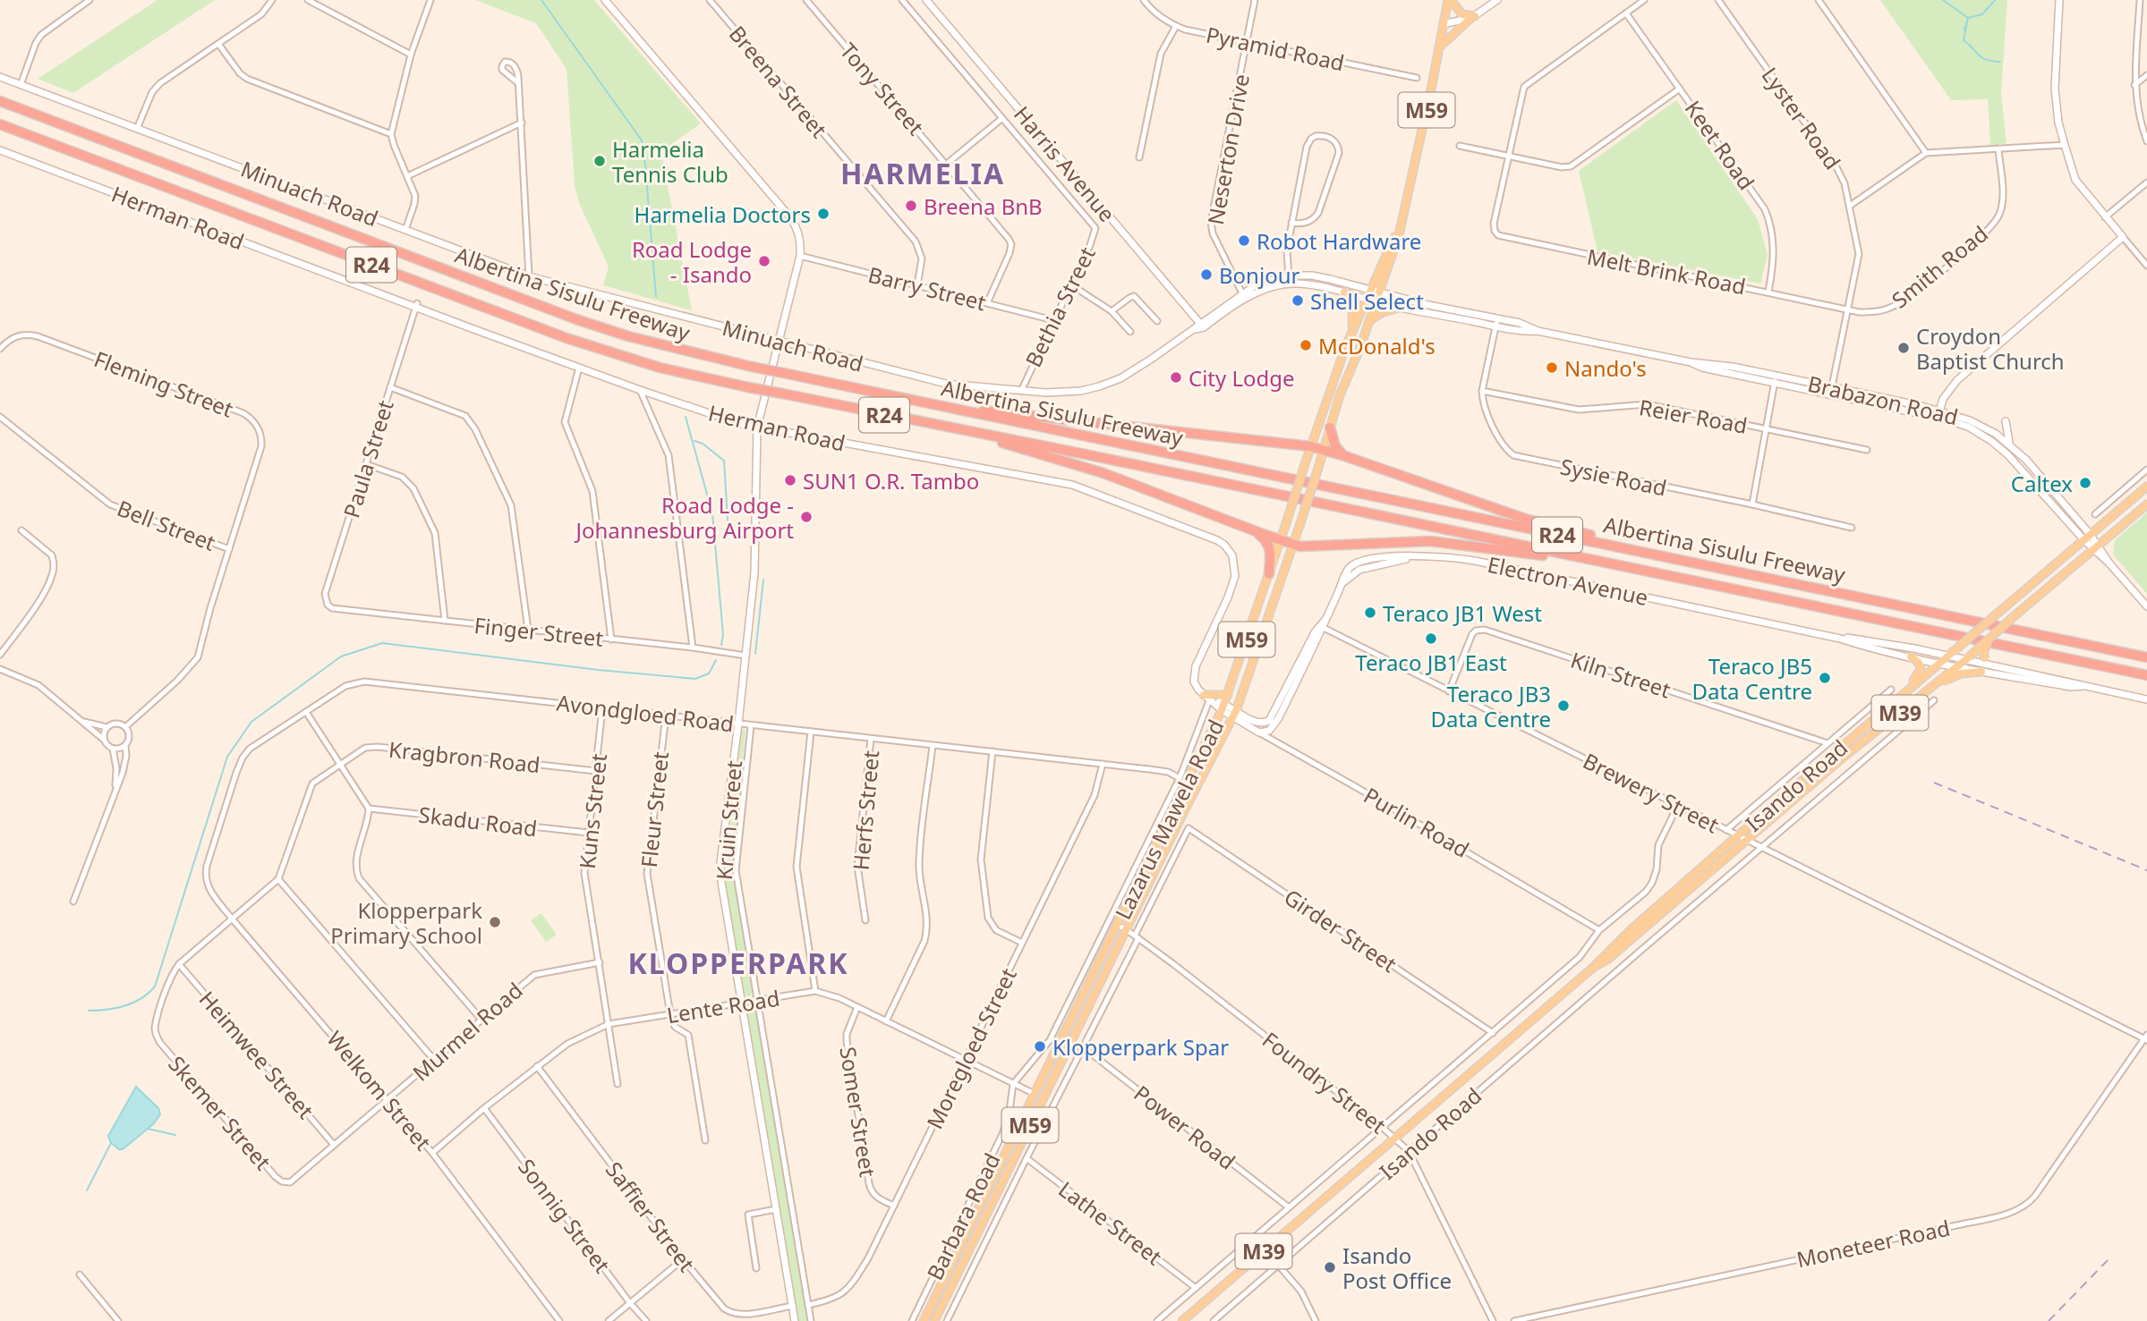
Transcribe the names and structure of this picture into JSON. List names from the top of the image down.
{
  "streets": {
    "highway": ["R24", "Albertina Sisulu Freeway"],
    "main road": [
      "M59",
      "Harris Avenue",
      "Minuach Road",
      "Herman Road",
      "Brabazon Road",
      "Electron Avenue",
      "M39",
      "Isando Road",
      "Lazarus Mawela Road",
      "Kruin Street",
      "Purlin Road"
    ],
    "street": [
      "Pyramid Road",
      "Breena Street",
      "Tony Street",
      "Lyster Road",
      "Keet Road",
      "Neserton Drive",
      "Smith Road",
      "Melt Brink Road",
      "Barry Street",
      "Bethia Street",
      "Fleming Street",
      "Reier Road",
      "Paula Street",
      "Sysie Road",
      "Bell Street",
      "Finger Street",
      "Kiln Street",
      "Avondgloed Road",
      "Kragbron Road",
      "Brewery Street",
      "Fleur Street",
      "Herfs Street",
      "Kuns Street",
      "Skadu Road",
      "Girder Street",
      "Lente Road",
      "Murmel Road",
      "Moregloed Street",
      "Heimwee Street",
      "Foundry Street",
      "Welkom Street",
      "Somer Street",
      "Skemer Street",
      "Power Road",
      "Sonnig Street",
      "Saffier Street",
      "Barbara Road",
      "Lathe Street",
      "Moneteer Road"
    ]
  },
  "crossings": [
    ["Pyramid Road", "Neserton Drive"],
    ["Breena Street", "Barry Street"],
    ["Tony Street", "Barry Street"],
    ["M59", "Brabazon Road"],
    ["M59", "Lazarus Mawela Road"],
    ["Lyster Road", "Smith Road"],
    ["Lyster Road", "Melt Brink Road"],
    ["Lyster Road", "Brabazon Road"],
    ["Keet Road", "Melt Brink Road"],
    ["Neserton Drive", "Minuach Road"],
    ["Neserton Drive", "Brabazon Road"],
    ["Harris Avenue", "Minuach Road"],
    ["Minuach Road", "Bethia Street"],
    ["Minuach Road", "Brabazon Road"],
    ["Minuach Road", "Kruin Street"],
    ["Herman Road", "Paula Street"],
    ["Herman Road", "Electron Avenue"],
    ["Herman Road", "Lazarus Mawela Road"],
    ["Herman Road", "Kruin Street"],
    ["Herman Road", "Purlin Road"],
    ["Smith Road", "Melt Brink Road"],
    ["Barry Street", "Bethia Street"],
    ["Barry Street", "Kruin Street"],
    ["Fleming Street", "Bell Street"],
    ["Brabazon Road", "Sysie Road"],
    ["Brabazon Road", "Isando Road"],
    ["Brabazon Road", "Lazarus Mawela Road"],
    ["Reier Road", "Sysie Road"],
    ["Paula Street", "Finger Street"],
    ["Electron Avenue", "Isando Road"],
    ["Electron Avenue", "Brewery Street"],
    ["Electron Avenue", "Lazarus Mawela Road"],
    ["Electron Avenue", "Purlin Road"],
    ["Finger Street", "Kruin Street"],
    ["Kiln Street", "Brewery Street"],
    ["Avondgloed Road", "Fleur Street"],
    ["Avondgloed Road", "Herfs Street"],
    ["Avondgloed Road", "Kuns Street"],
    ["Avondgloed Road", "Kruin Street"],
    ["Avondgloed Road", "Moregloed Street"],
    ["Avondgloed Road", "Welkom Street"],
    ["Kragbron Road", "Kuns Street"],
    ["Isando Road", "Brewery Street"],
    ["Isando Road", "Purlin Road"],
    ["Isando Road", "Girder Street"],
    ["Isando Road", "Foundry Street"],
    ["Isando Road", "Power Road"],
    ["Isando Road", "Lathe Street"],
    ["Brewery Street", "Moneteer Road"],
    ["Fleur Street", "Lente Road"],
    ["Kuns Street", "Skadu Road"],
    ["Kuns Street", "Lente Road"],
    ["Kuns Street", "Murmel Road"],
    ["Lazarus Mawela Road", "Purlin Road"],
    ["Lazarus Mawela Road", "Lente Road"],
    ["Lazarus Mawela Road", "Foundry Street"],
    ["Kruin Street", "Lente Road"],
    ["Kruin Street", "Moregloed Street"],
    ["Kruin Street", "Saffier Street"],
    ["Girder Street", "Foundry Street"],
    ["Lente Road", "Moregloed Street"],
    ["Lente Road", "Welkom Street"],
    ["Lente Road", "Somer Street"],
    ["Lente Road", "Sonnig Street"],
    ["Lente Road", "Saffier Street"],
    ["Lente Road", "Barbara Road"],
    ["Murmel Road", "Heimwee Street"],
    ["Murmel Road", "Welkom Street"],
    ["Murmel Road", "Skemer Street"],
    ["Moregloed Street", "Somer Street"],
    ["Heimwee Street", "Skemer Street"]
  ],
  "districts": ["HARMELIA", "KLOPPERPARK"],
  "places": [
    "Harmelia Tennis Club",
    "Breena BnB",
    "Harmelia Doctors",
    "Robot Hardware",
    "Road Lodge - Isando",
    "Bonjour",
    "Shell Select",
    "McDonald's",
    "Croydon Baptist Church",
    "Nando's",
    "City Lodge",
    "SUN1 O.R. Tambo",
    "Caltex",
    "Road Lodge - Johannesburg Airport",
    "Teraco JB1 West",
    "Teraco JB1 East",
    "Teraco JB5 Data Centre",
    "Teraco JB3 Data Centre",
    "Klopperpark Primary School",
    "Klopperpark Spar",
    "Isando Post Office"
  ]
}
